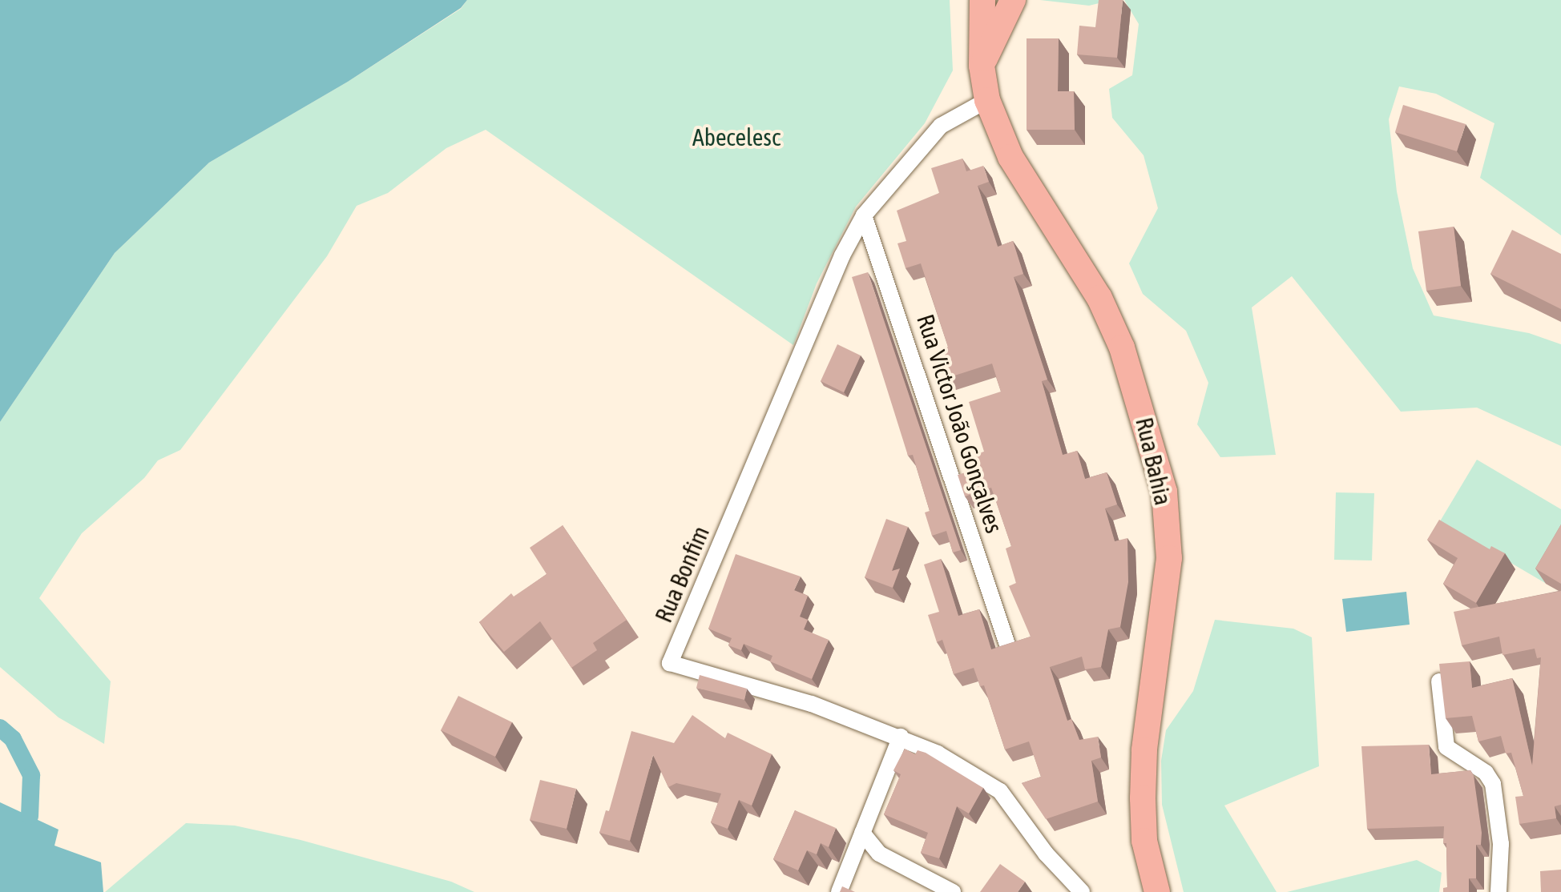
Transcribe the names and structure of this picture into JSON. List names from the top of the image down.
{
  "streets": {
    "main road": ["Rua Bahia"],
    "street": ["Rua Victor João Gonçalves", "Rua Bonfim"]
  },
  "crossings": [
    ["Rua Victor João Gonçalves", "Rua Bonfim"],
    ["Rua Bahia", "Rua Bonfim"]
  ],
  "parks": ["Abecelesc"]
}
